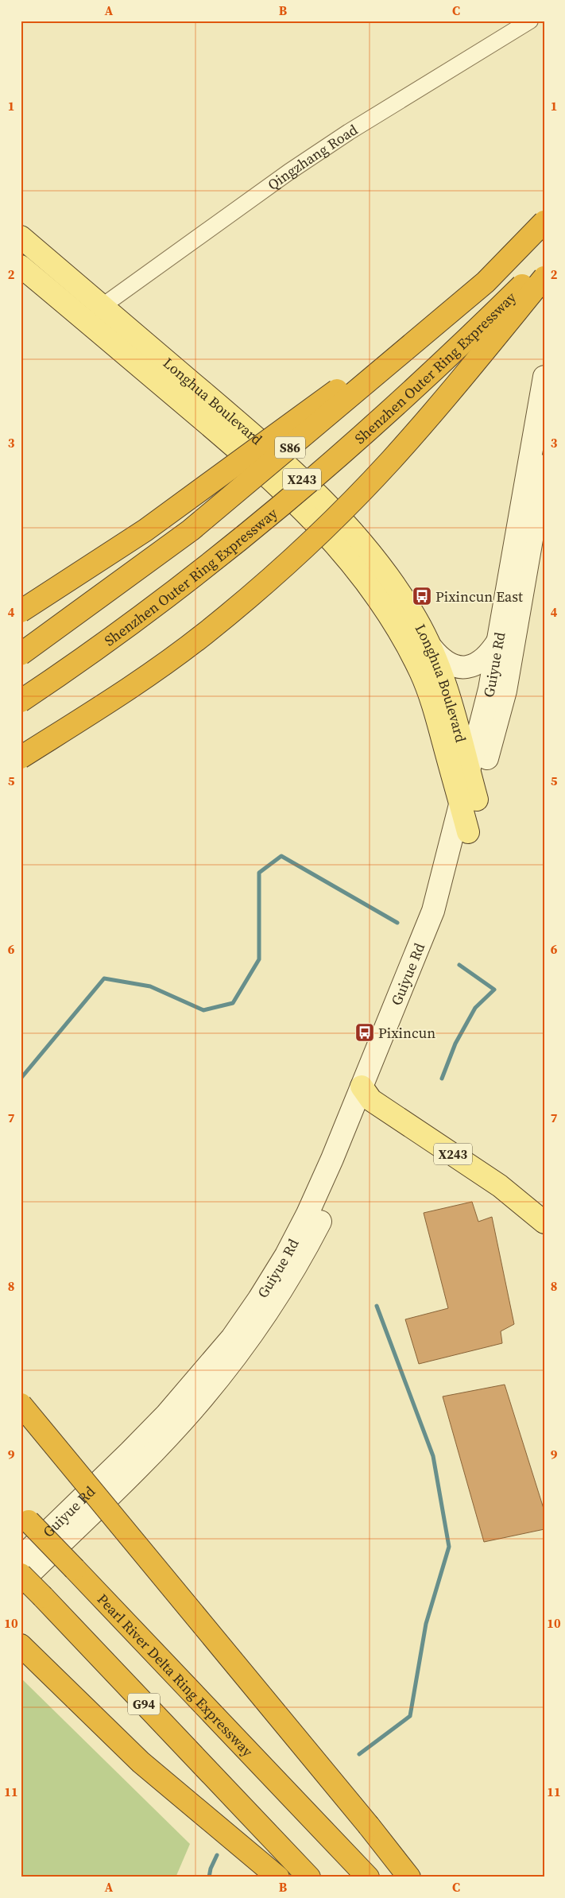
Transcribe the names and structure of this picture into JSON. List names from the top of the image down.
{
  "streets": {
    "highway": [
      "Shenzhen Outer Ring Expressway",
      "S86",
      "Pearl River Delta Ring Expressway",
      "G94"
    ],
    "main road": ["Longhua Boulevard", "X243", "Guiyue Rd"],
    "street": ["Qingzhang Road"]
  },
  "crossings": [
    ["Qingzhang Road", "Longhua Boulevard"],
    ["Longhua Boulevard", "Guiyue Rd"],
    ["X243", "Guiyue Rd"]
  ],
  "places": {
    "bus stop": ["Pixincun East", "Pixincun"]
  },
  "grid": {
    "columns": ["A", "B", "C"],
    "rows": [
      "1",
      "2",
      "3",
      "4",
      "5",
      "6",
      "7",
      "8",
      "9",
      "10",
      "11"
    ]
  }
}
